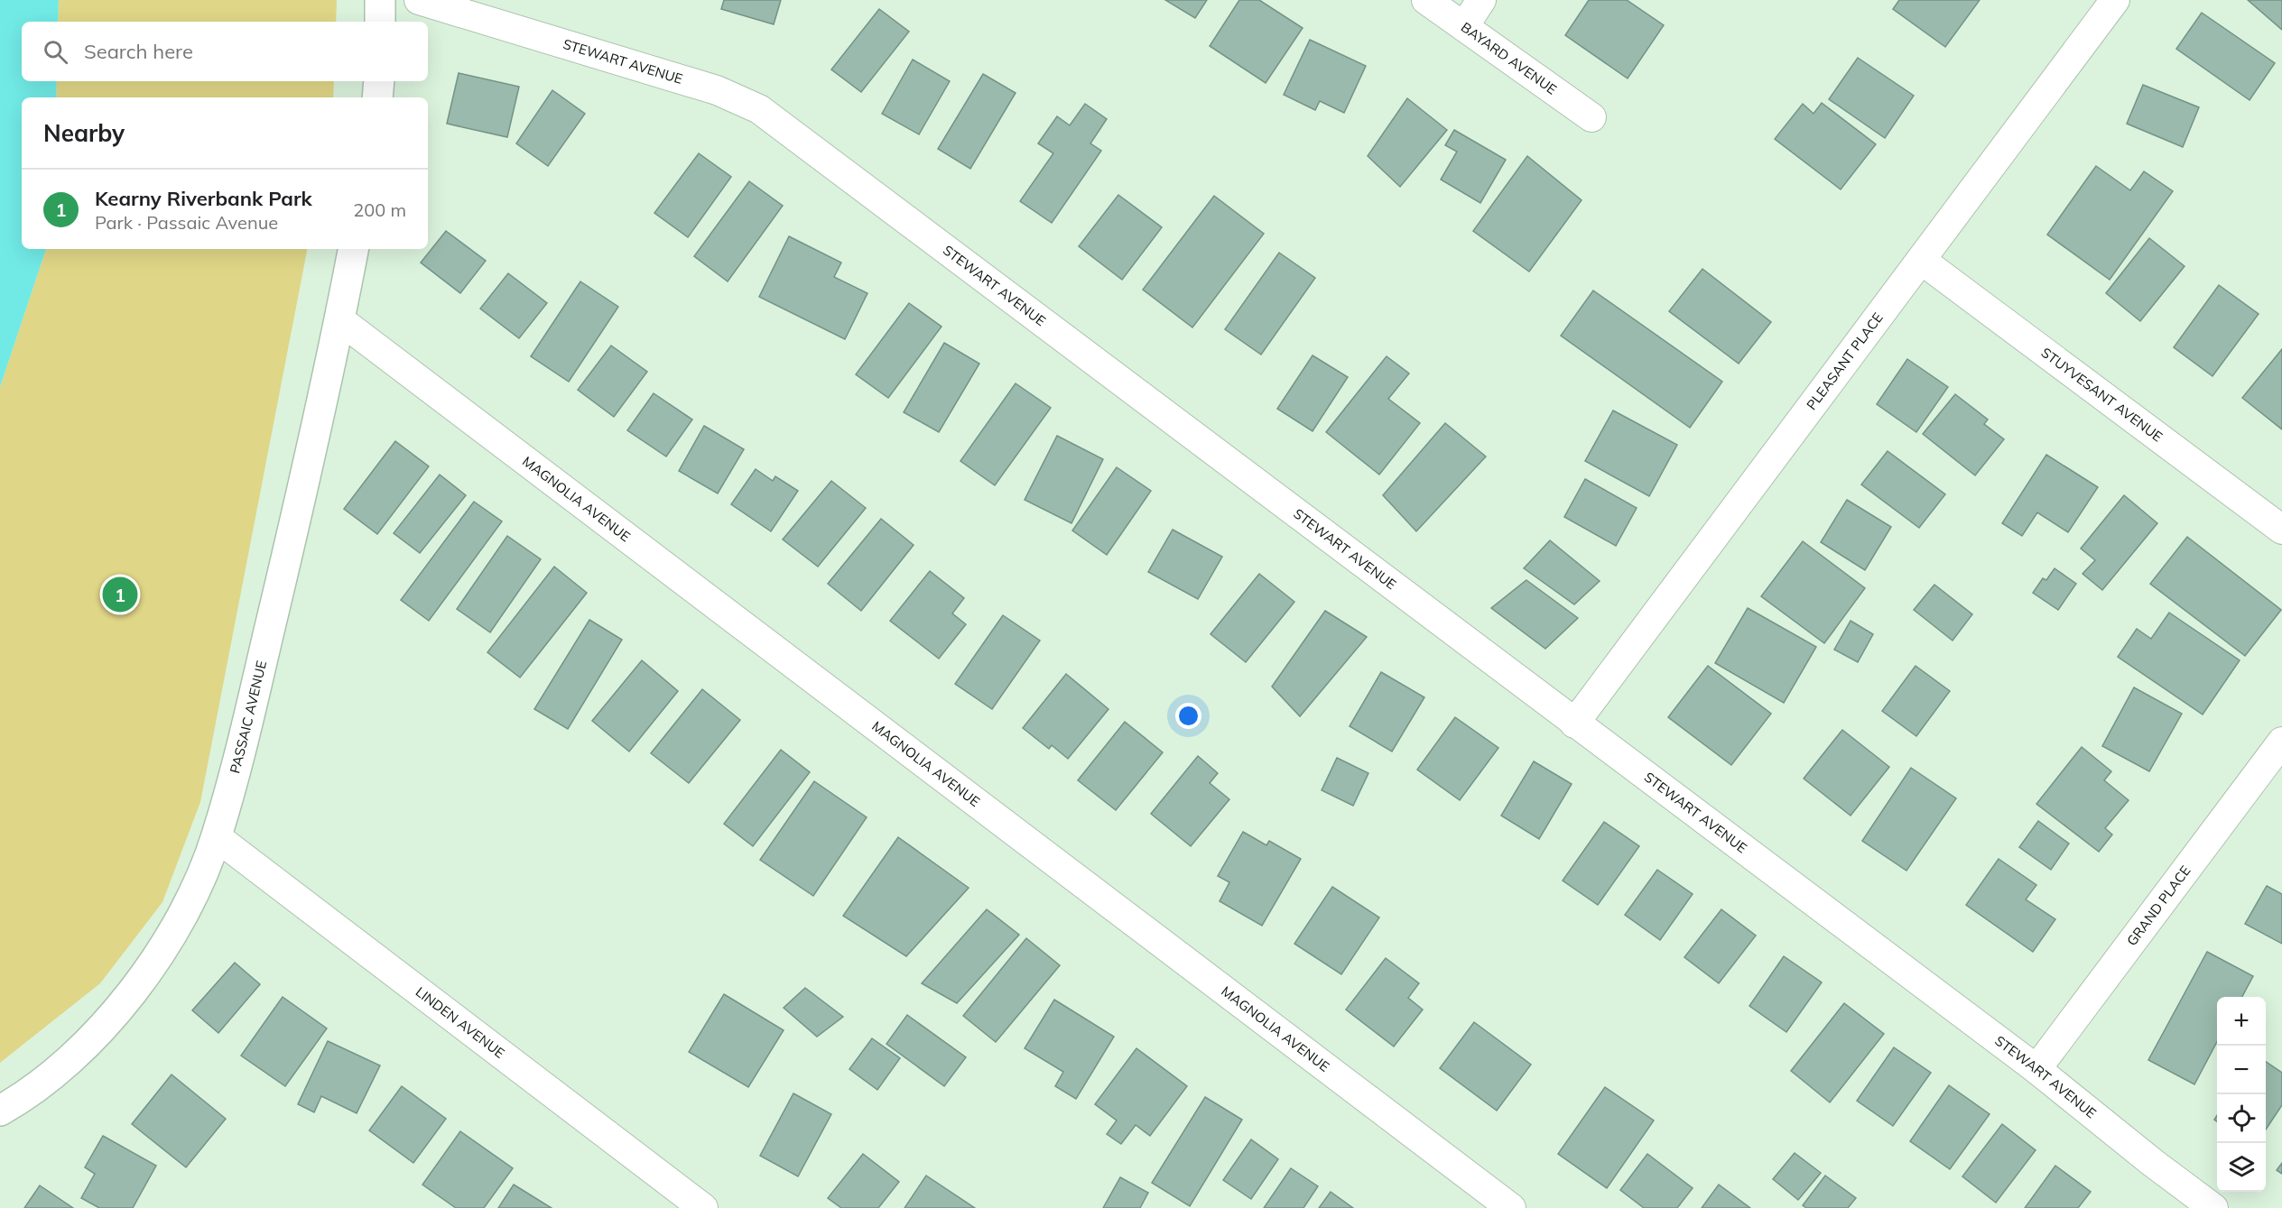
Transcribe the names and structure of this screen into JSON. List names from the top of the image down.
{
  "streets": {
    "main road": ["PASSAIC AVENUE"],
    "street": [
      "BAYARD AVENUE",
      "STEWART AVENUE",
      "PLEASANT PLACE",
      "STUYVESANT AVENUE",
      "MAGNOLIA AVENUE",
      "GRAND PLACE",
      "LINDEN AVENUE"
    ]
  },
  "crossings": [
    ["STEWART AVENUE", "PLEASANT PLACE"],
    ["STEWART AVENUE", "GRAND PLACE"],
    ["PLEASANT PLACE", "STUYVESANT AVENUE"],
    ["MAGNOLIA AVENUE", "PASSAIC AVENUE"],
    ["PASSAIC AVENUE", "LINDEN AVENUE"]
  ],
  "page": {
    "search": "Search here",
    "heading": "Nearby",
    "list": [
      {
        "mark": "1",
        "name": "Kearny Riverbank Park",
        "note": "Park · Passaic Avenue",
        "value": "200 m"
      }
    ],
    "pins": "1",
    "map_buttons": ["+", "−"]
  }
}
